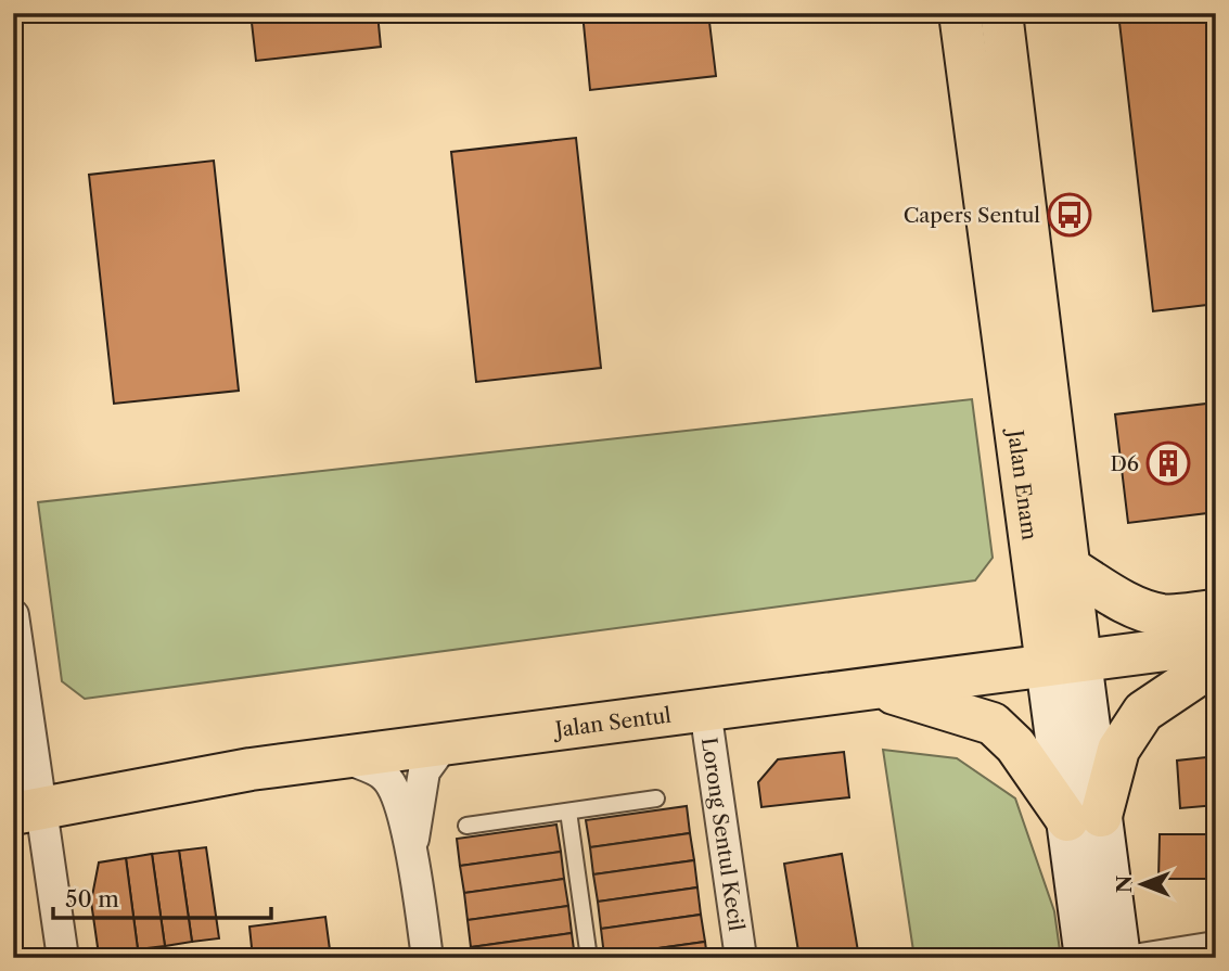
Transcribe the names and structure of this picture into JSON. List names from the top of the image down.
{
  "streets": {
    "main road": ["Jalan Enam", "Jalan Sentul"],
    "street": ["Lorong Sentul Kecil"]
  },
  "crossings": [
    ["Jalan Enam", "Jalan Sentul"],
    ["Jalan Sentul", "Lorong Sentul Kecil"]
  ],
  "places": {
    "bus stop": ["Capers Sentul"],
    "building": ["D6"]
  },
  "scale_bar": "50 m",
  "north": "left"
}
